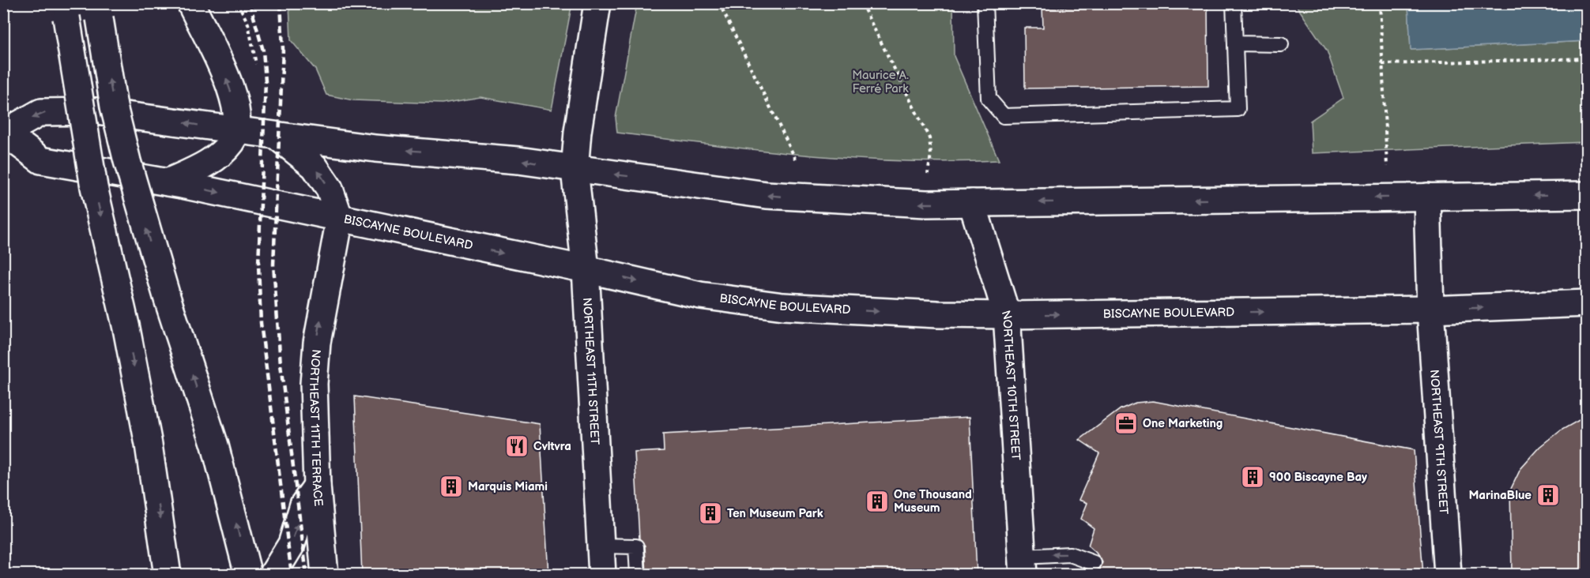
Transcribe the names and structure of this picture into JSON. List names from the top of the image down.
{
  "streets": {
    "main road": [
      "BISCAYNE BOULEVARD",
      "NORTHEAST 11TH STREET",
      "NORTHEAST 10TH STREET",
      "NORTHEAST 11TH TERRACE",
      "NORTHEAST 9TH STREET"
    ]
  },
  "crossings": [
    ["BISCAYNE BOULEVARD", "NORTHEAST 11TH STREET"],
    ["BISCAYNE BOULEVARD", "NORTHEAST 10TH STREET"],
    ["BISCAYNE BOULEVARD", "NORTHEAST 11TH TERRACE"],
    ["BISCAYNE BOULEVARD", "NORTHEAST 9TH STREET"]
  ],
  "parks": ["Maurice A. Ferré Park"],
  "places": {
    "office": ["One Marketing"],
    "restaurant": ["Cvltvra"],
    "building": [
      "900 Biscayne Bay",
      "Marquis Miami",
      "MarinaBlue",
      "One Thousand Museum",
      "Ten Museum Park"
    ]
  }
}
